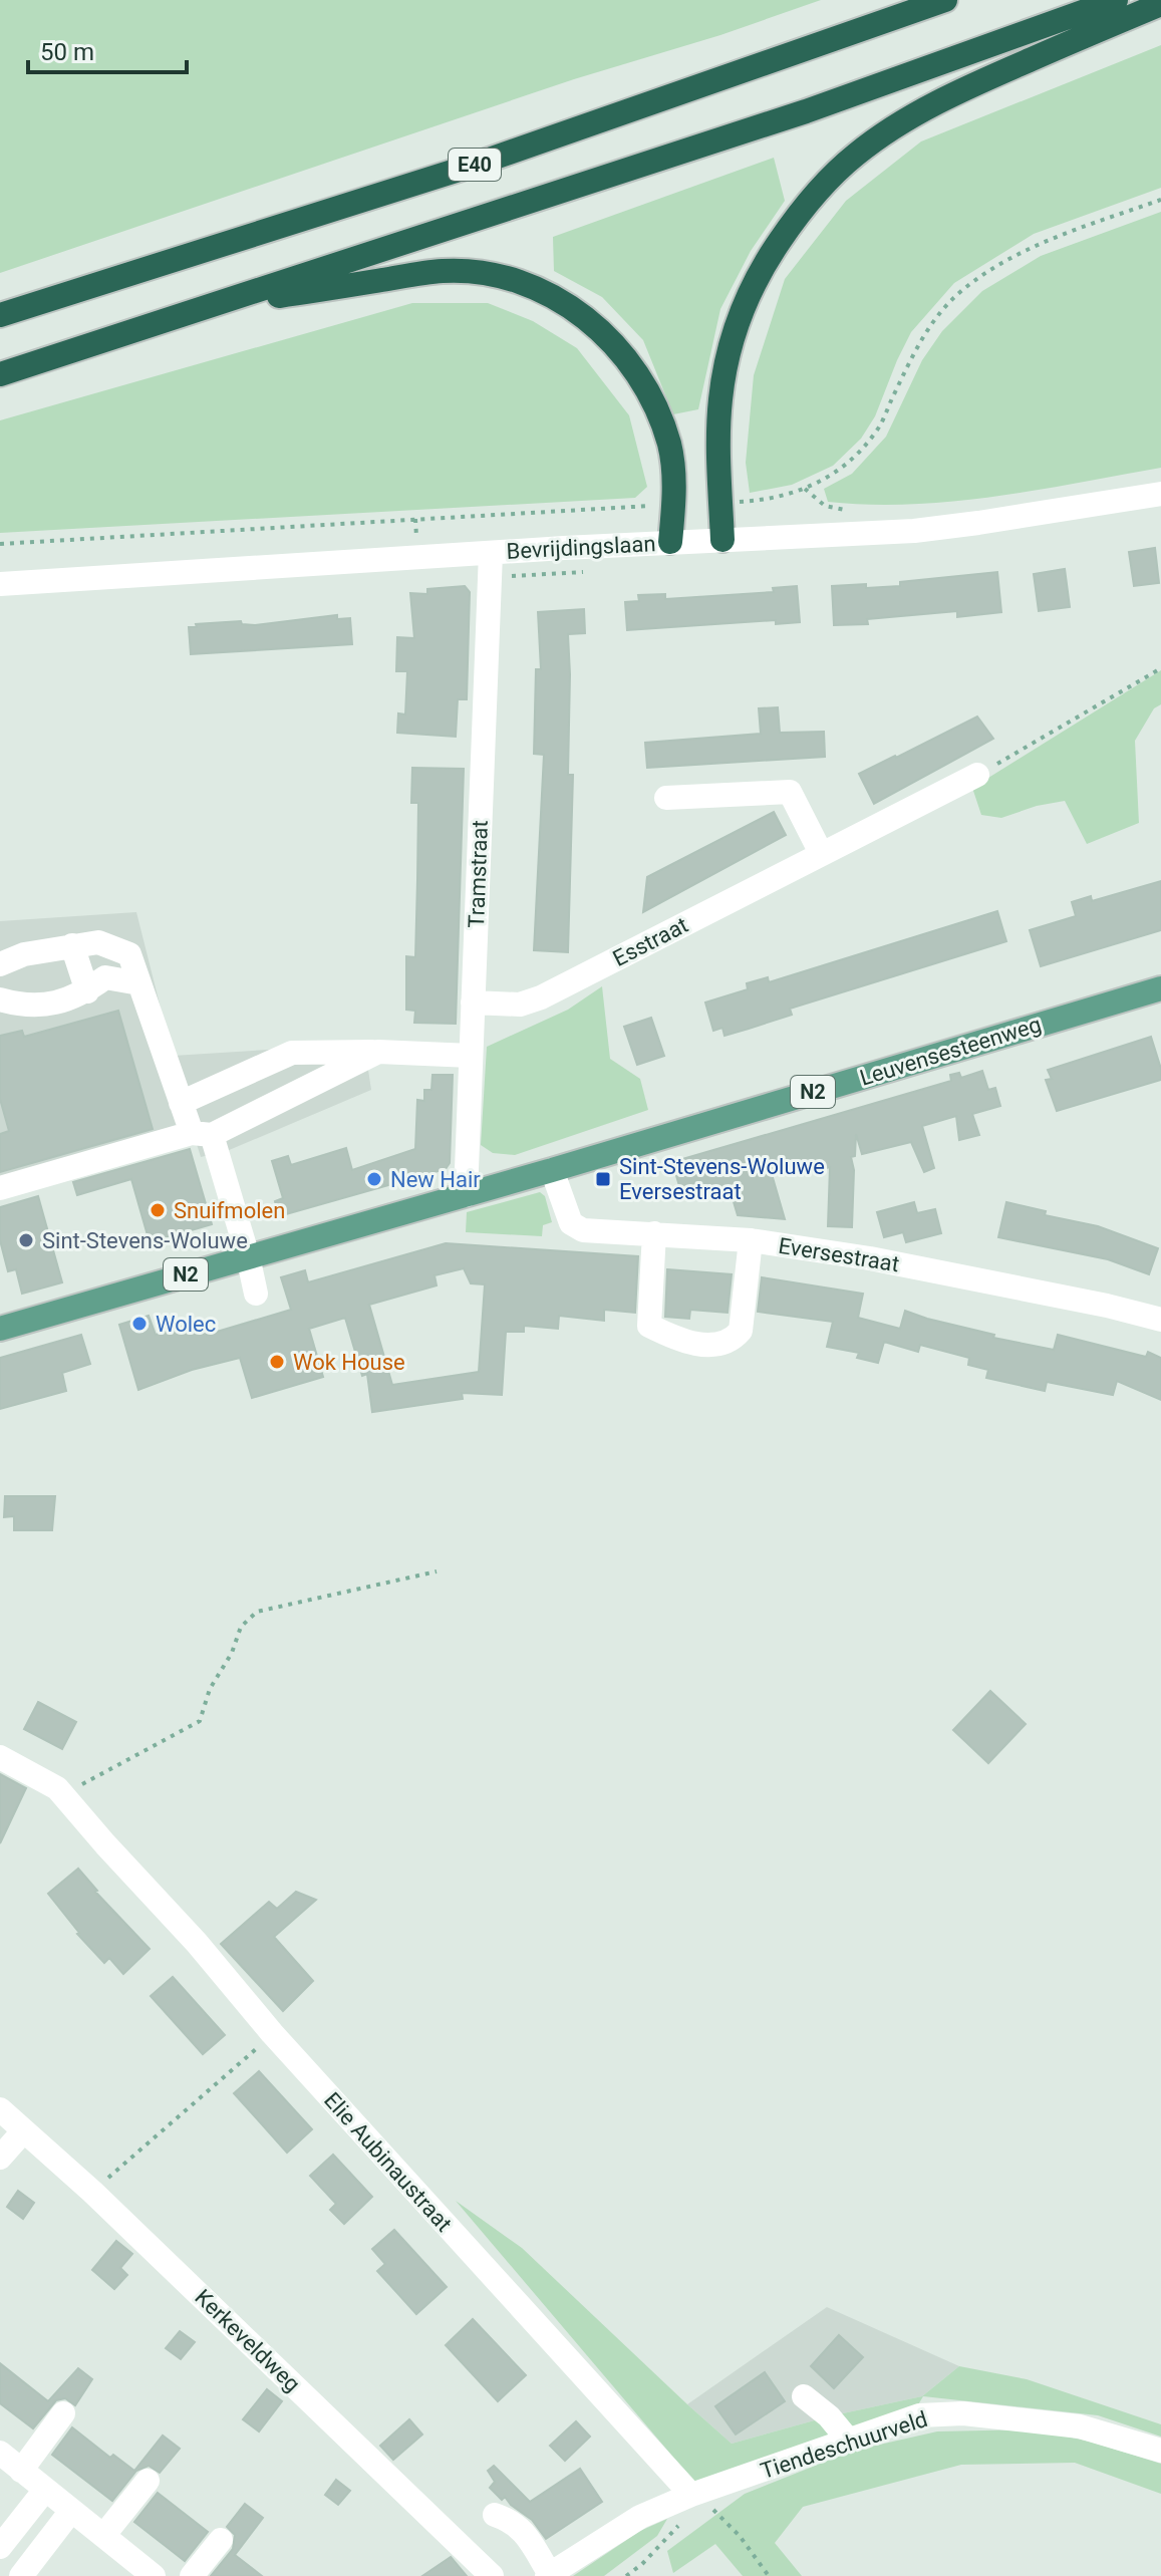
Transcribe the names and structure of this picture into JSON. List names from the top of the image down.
{
  "streets": {
    "highway": ["E40"],
    "main road": ["Leuvensesteenweg", "N2"],
    "street": [
      "Bevrijdingslaan",
      "Tramstraat",
      "Esstraat",
      "Eversestraat",
      "Elie Aubinaustraat",
      "Kerkeveldweg",
      "Tiendeschuurveld"
    ]
  },
  "crossings": [
    ["Bevrijdingslaan", "Tramstraat"],
    ["Tramstraat", "Esstraat"],
    ["Tramstraat", "Leuvensesteenweg"],
    ["Leuvensesteenweg", "Eversestraat"],
    ["Elie Aubinaustraat", "Tiendeschuurveld"]
  ],
  "places": {
    "other": [
      "New Hair",
      "Snuifmolen",
      "Sint-Stevens-Woluwe",
      "Wolec",
      "Wok House"
    ],
    "transit": ["Sint-Stevens-Woluwe Eversestraat"]
  },
  "scale_bar": "50 m"
}
